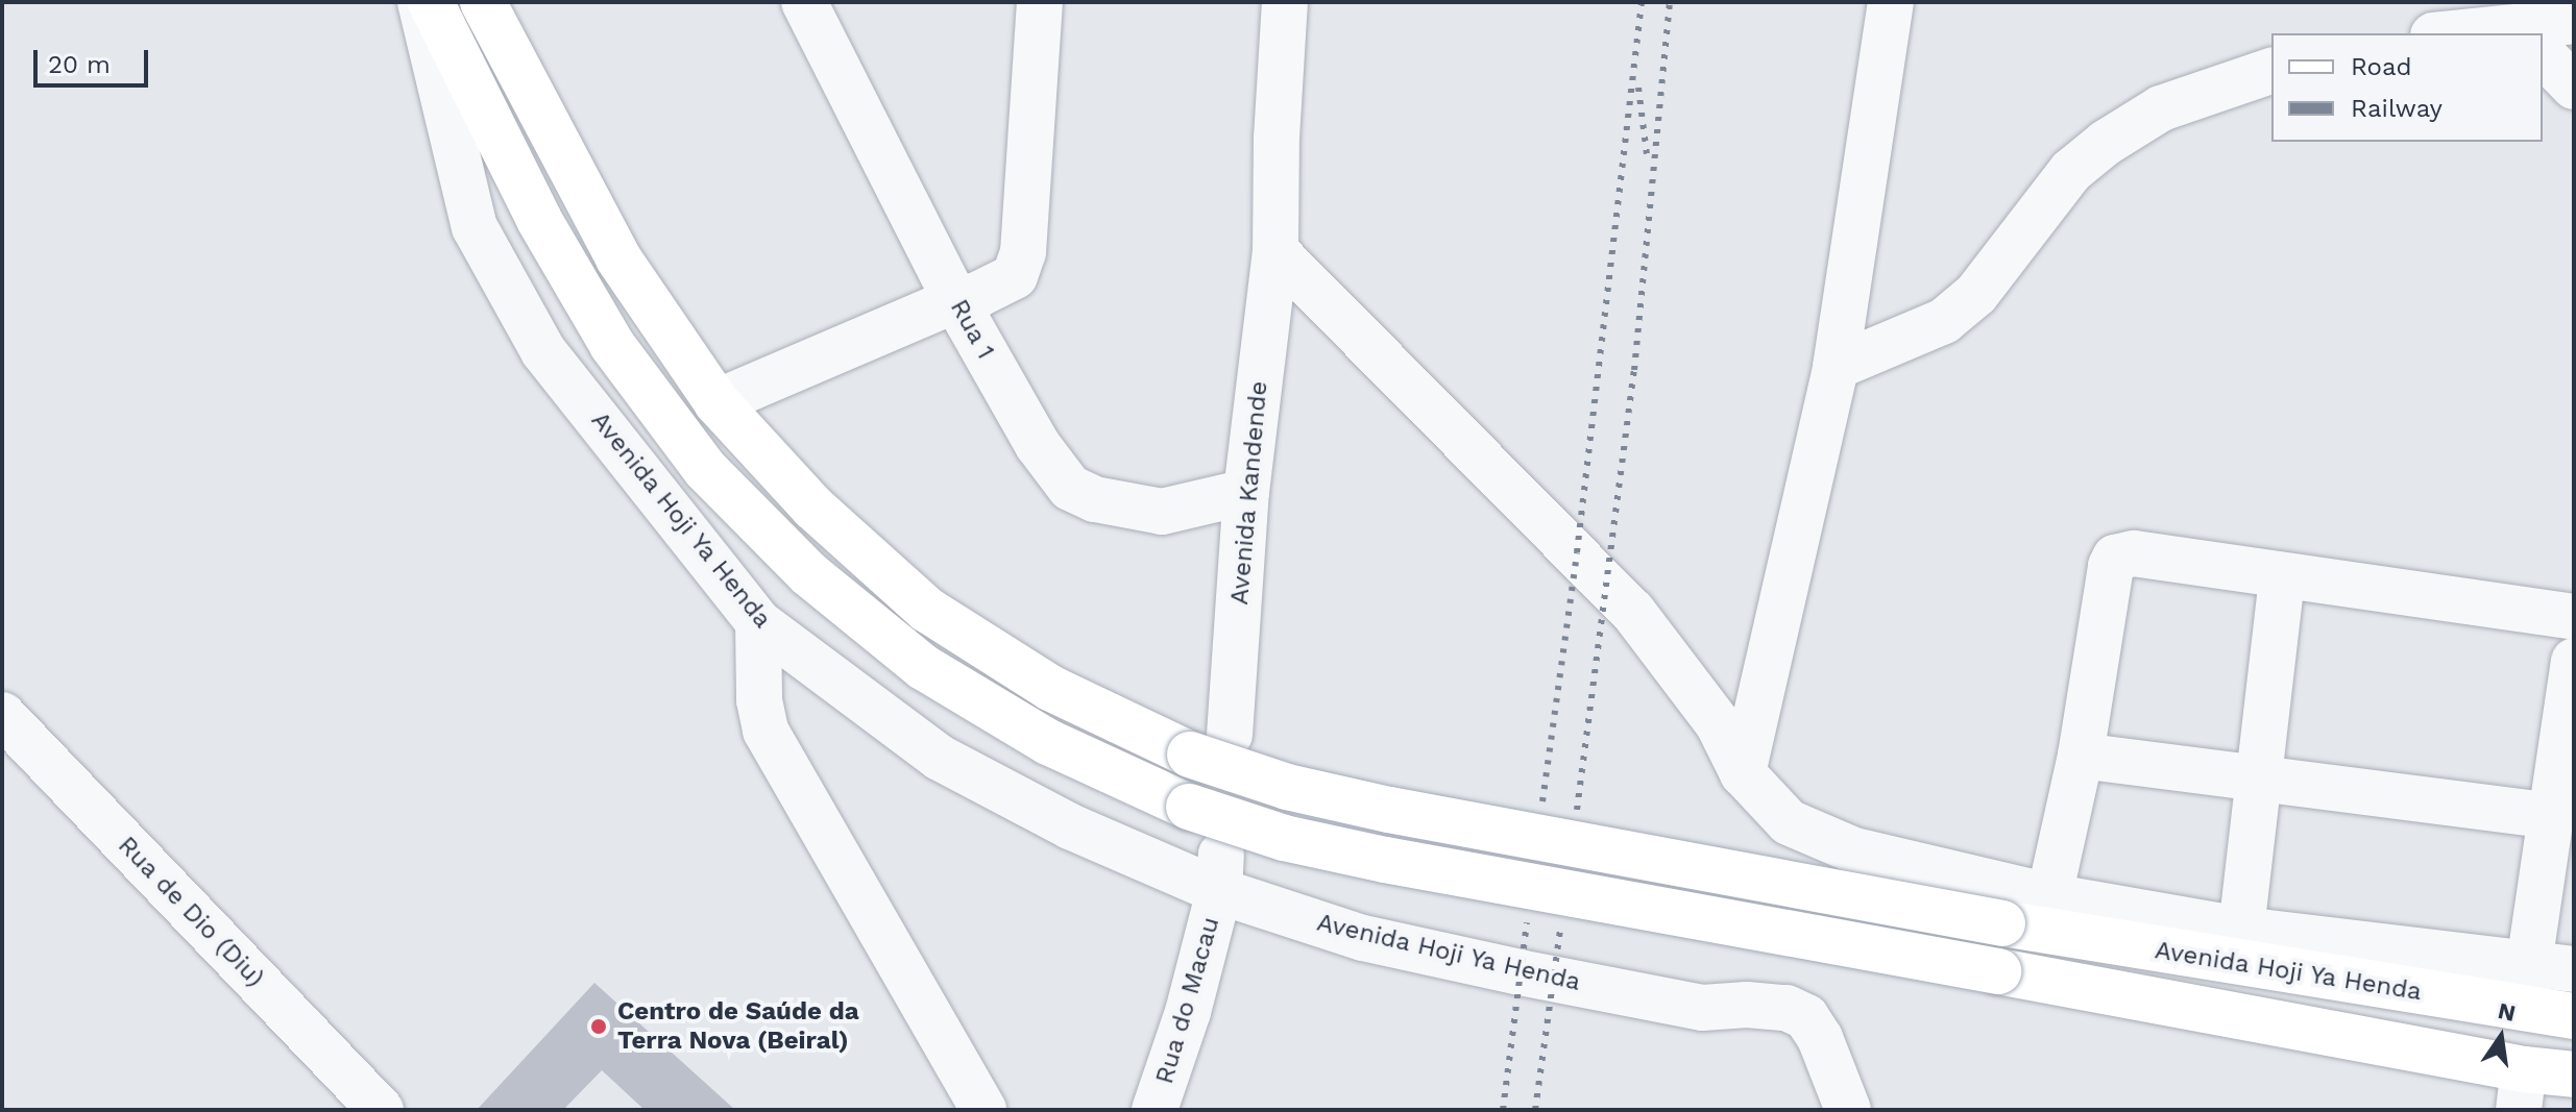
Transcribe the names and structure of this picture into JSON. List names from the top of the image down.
{
  "streets": {
    "main road": ["Avenida Hoji Ya Henda"],
    "street": [
      "Rua 1",
      "Avenida Kandende",
      "Rua de Dio (Diu)",
      "Rua do Macau"
    ]
  },
  "crossings": [
    ["Rua 1", "Avenida Kandende"],
    ["Avenida Kandende", "Avenida Hoji Ya Henda"],
    ["Avenida Hoji Ya Henda", "Rua do Macau"]
  ],
  "places": ["Centro de Saúde da Terra Nova (Beiral)"],
  "legend": ["Road", "Railway"],
  "scale_bar": "20 m",
  "north": "top"
}
